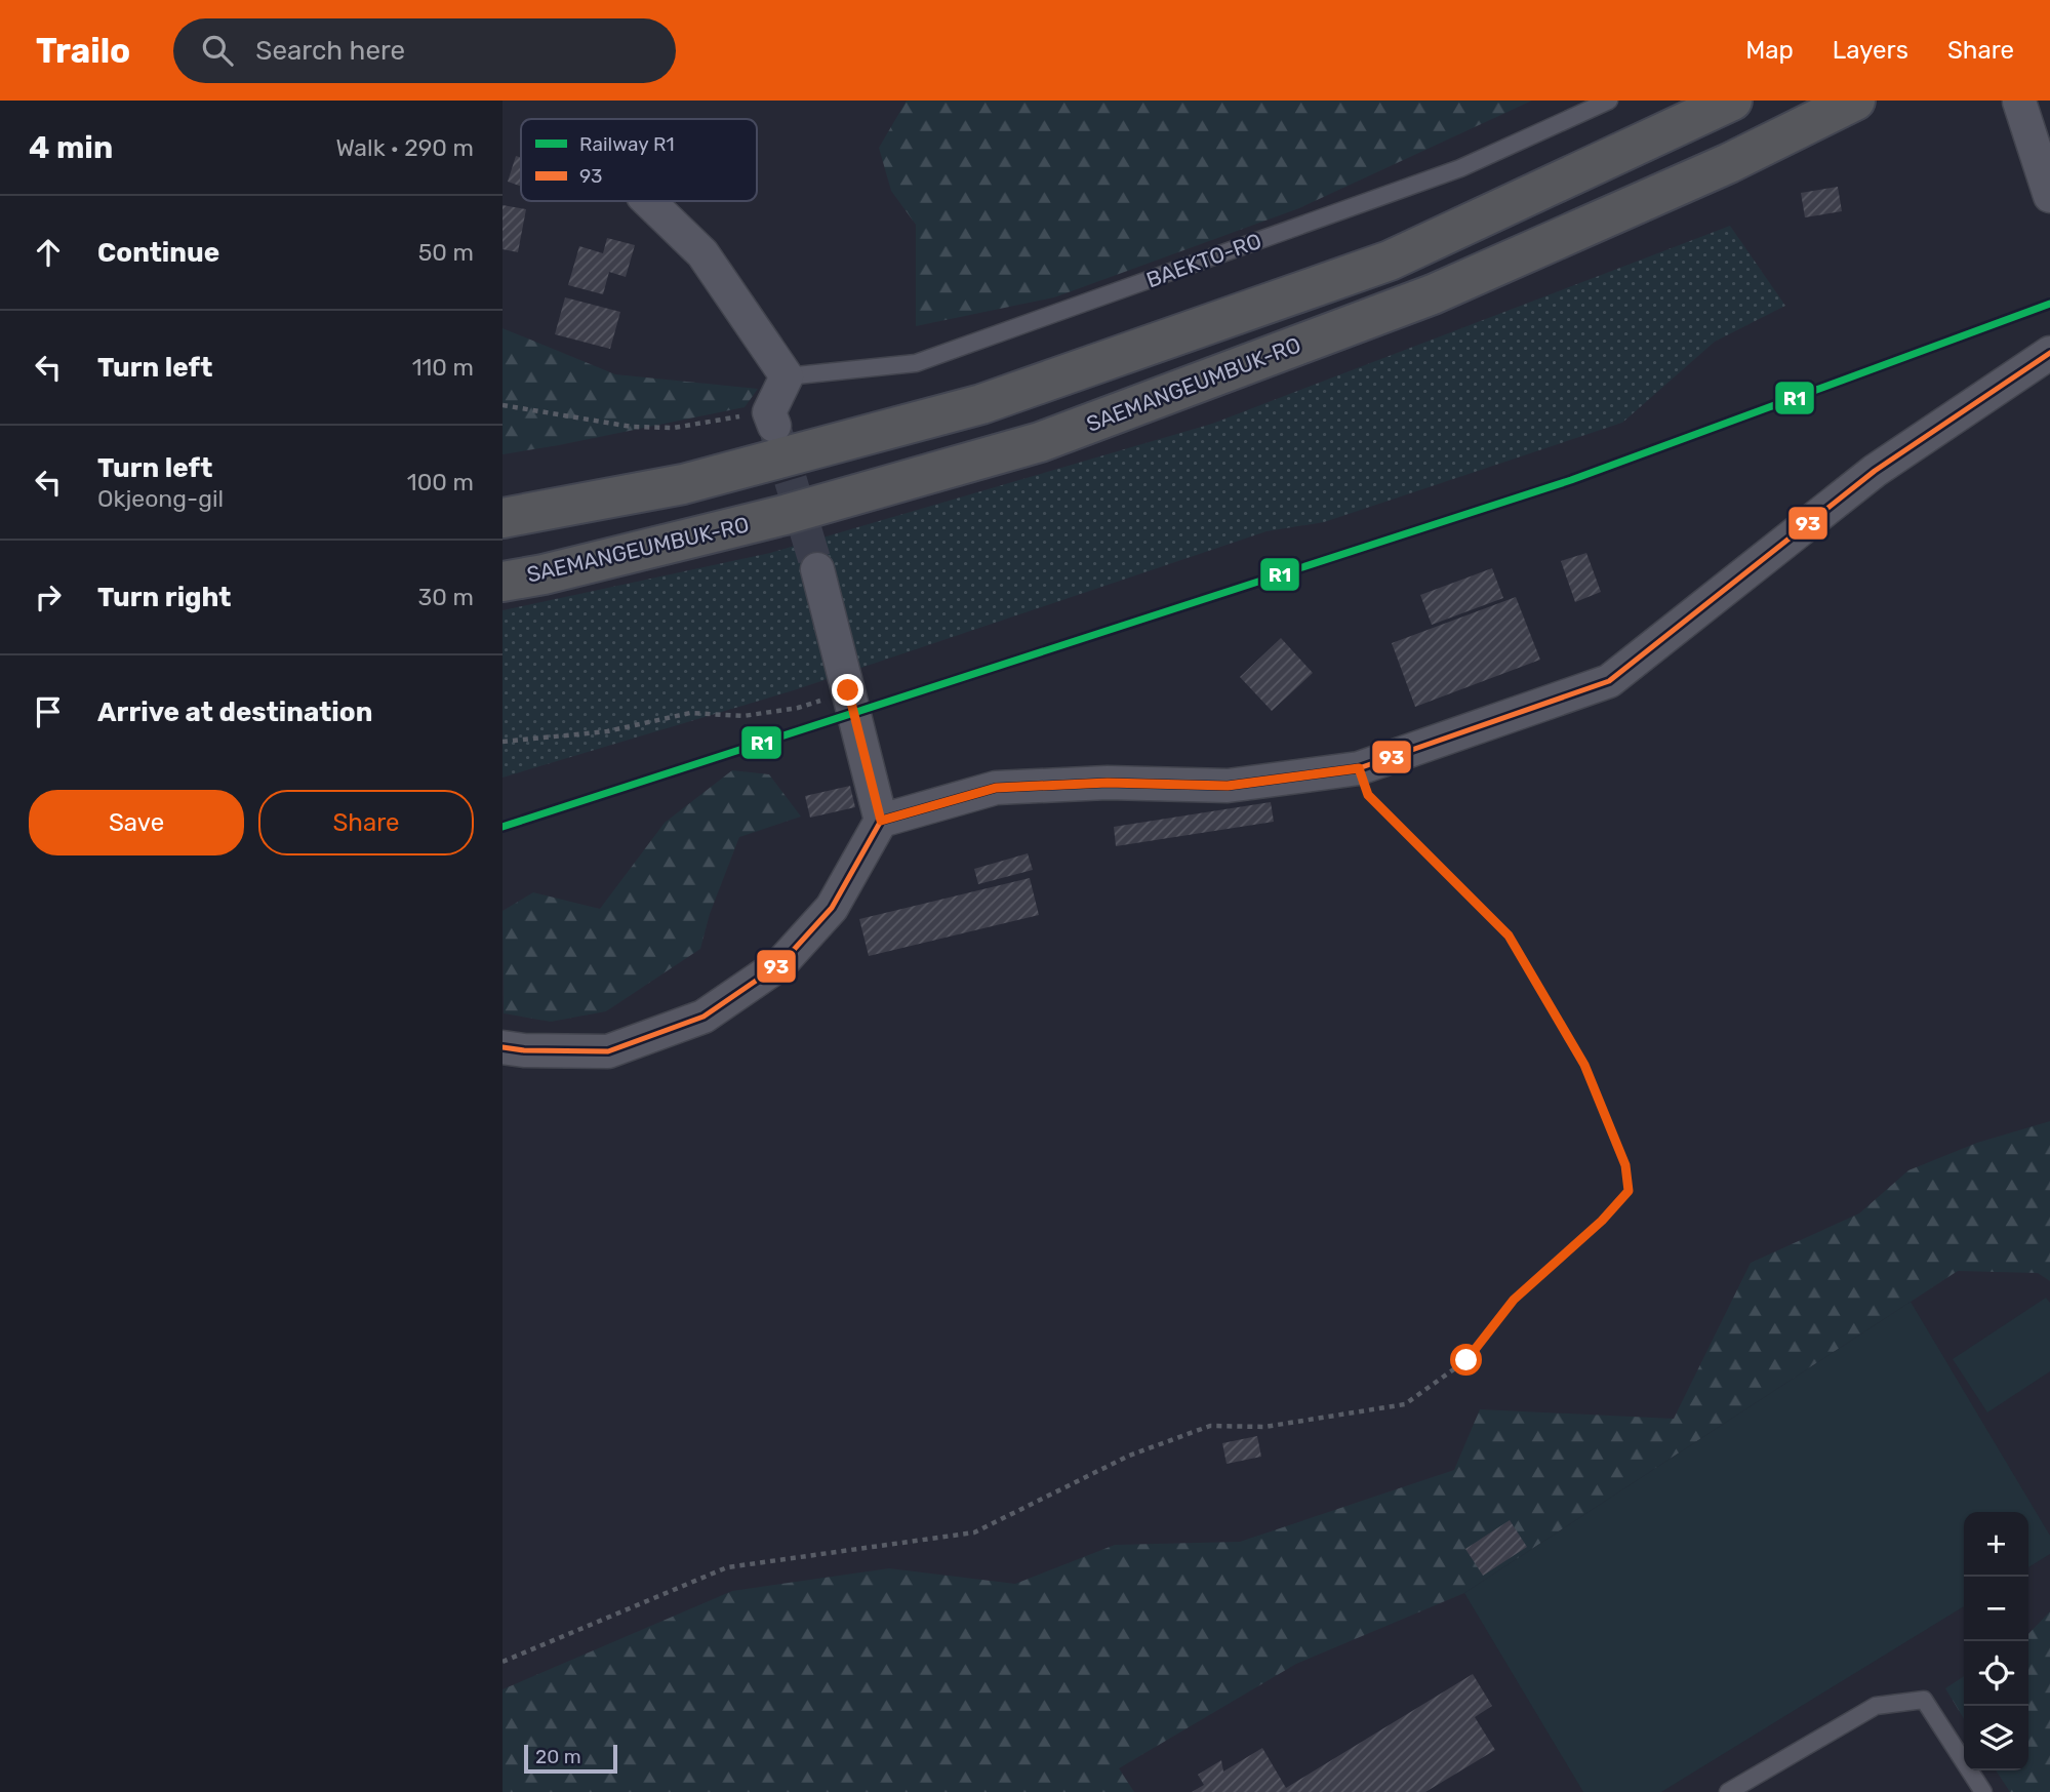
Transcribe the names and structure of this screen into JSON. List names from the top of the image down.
{
  "streets": {
    "highway": ["SAEMANGEUMBUK-RO"],
    "lane": ["BAEKTO-RO"]
  },
  "lines": ["rail line R1", "transit line 93"],
  "legend": ["Railway R1", "93"],
  "scale_bar": "20 m",
  "page": {
    "header": "Trailo",
    "search": "Search here",
    "nav": ["Map", "Layers", "Share"],
    "heading": ["4 min", "Walk · 290 m"],
    "list": [
      ["Continue", "50 m"],
      ["Turn left", "110 m"],
      ["Turn left", "Okjeong-gil", "100 m"],
      ["Turn right", "30 m"],
      "Arrive at destination"
    ],
    "buttons": ["Save", "Share"],
    "map_buttons": ["+", "−"],
    "scale": "20 m"
  }
}
